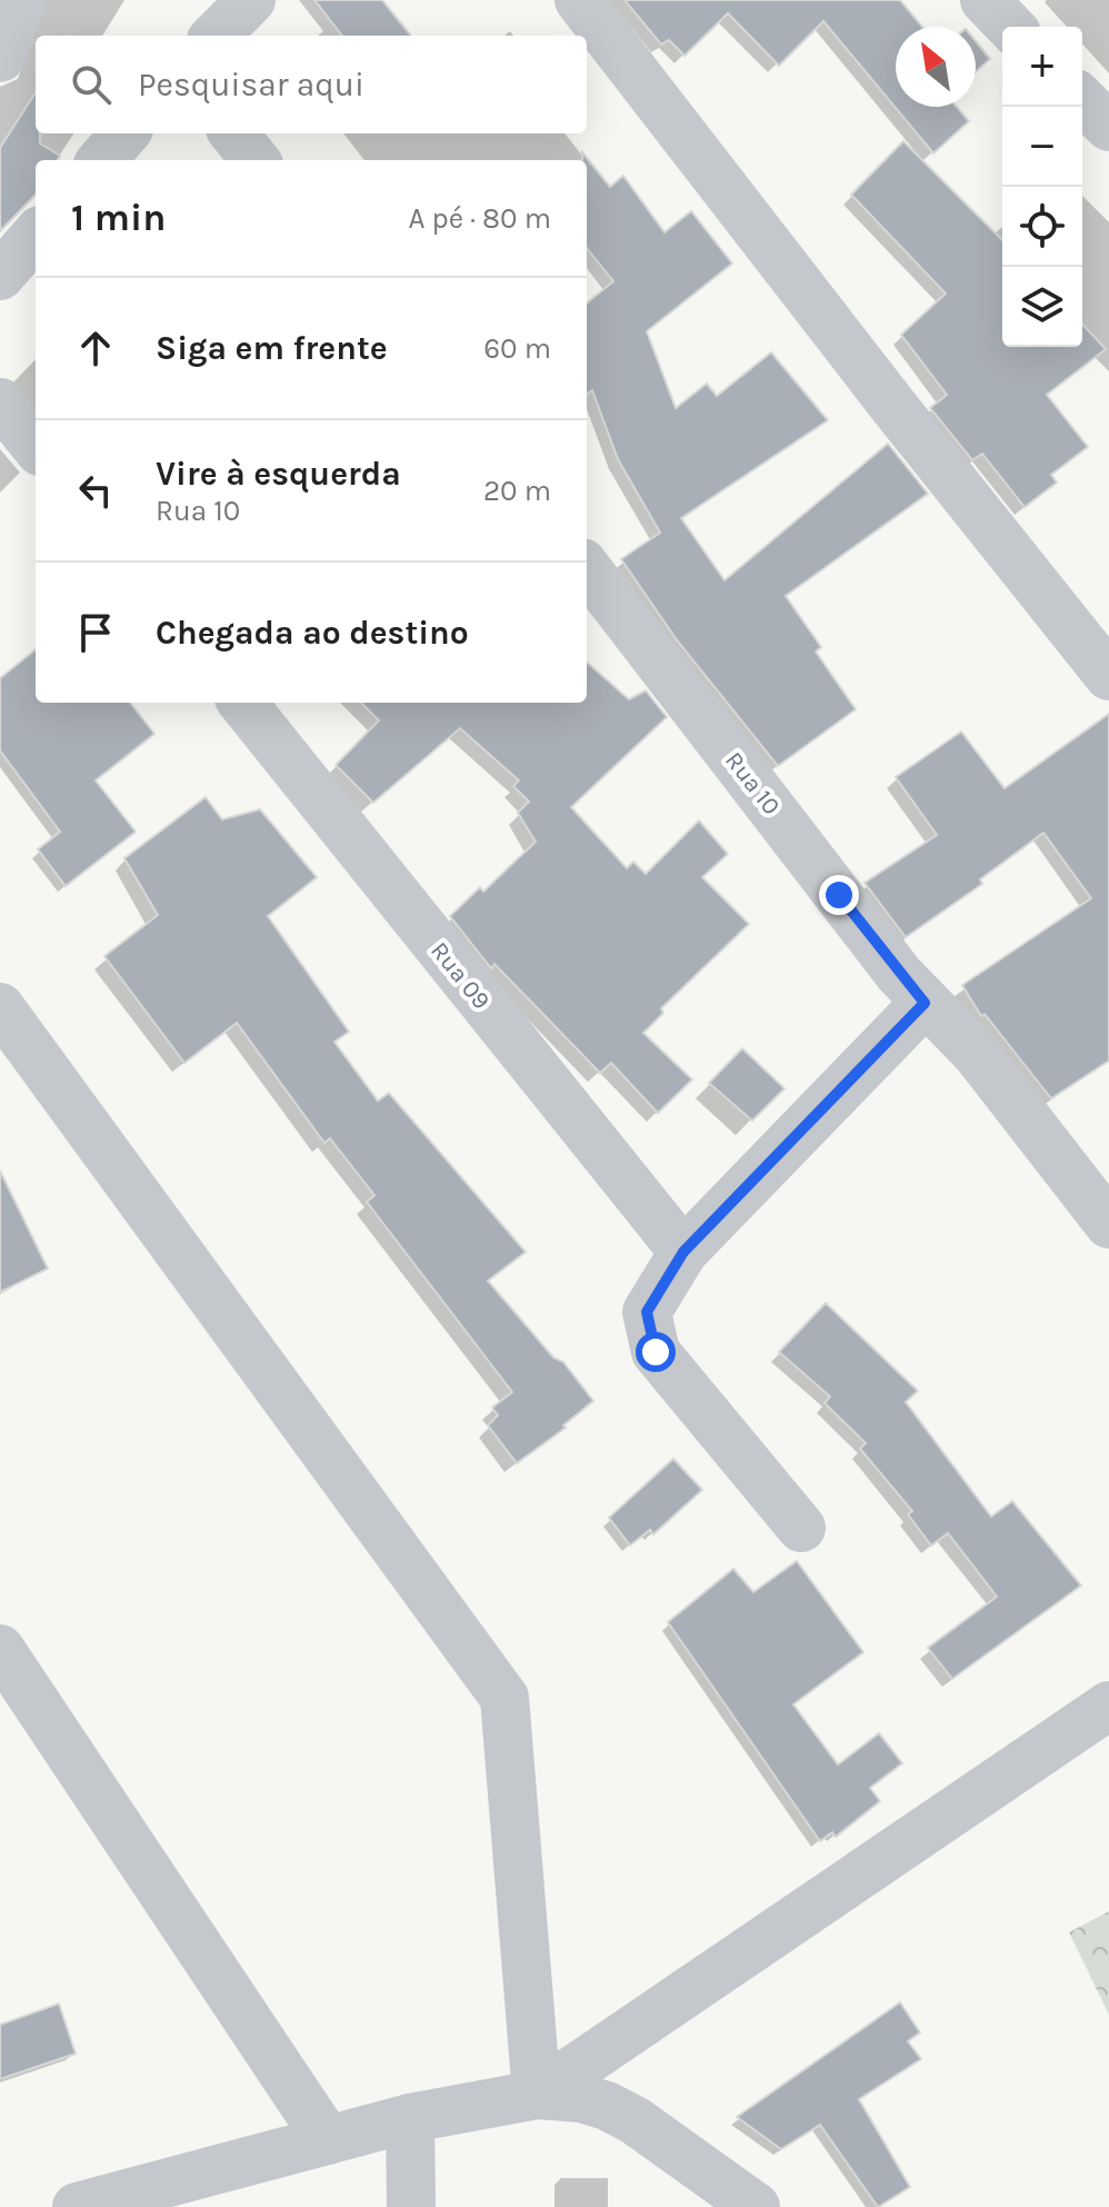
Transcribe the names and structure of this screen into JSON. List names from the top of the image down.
{
  "streets": {
    "street": ["Rua 10", "Rua 09"]
  },
  "north": "top left",
  "page": {
    "map_buttons": ["+", "−"],
    "search": "Pesquisar aqui",
    "heading": ["1 min", "A pé · 80 m"],
    "list": [
      ["Siga em frente", "60 m"],
      ["Vire à esquerda", "Rua 10", "20 m"],
      "Chegada ao destino"
    ]
  }
}
